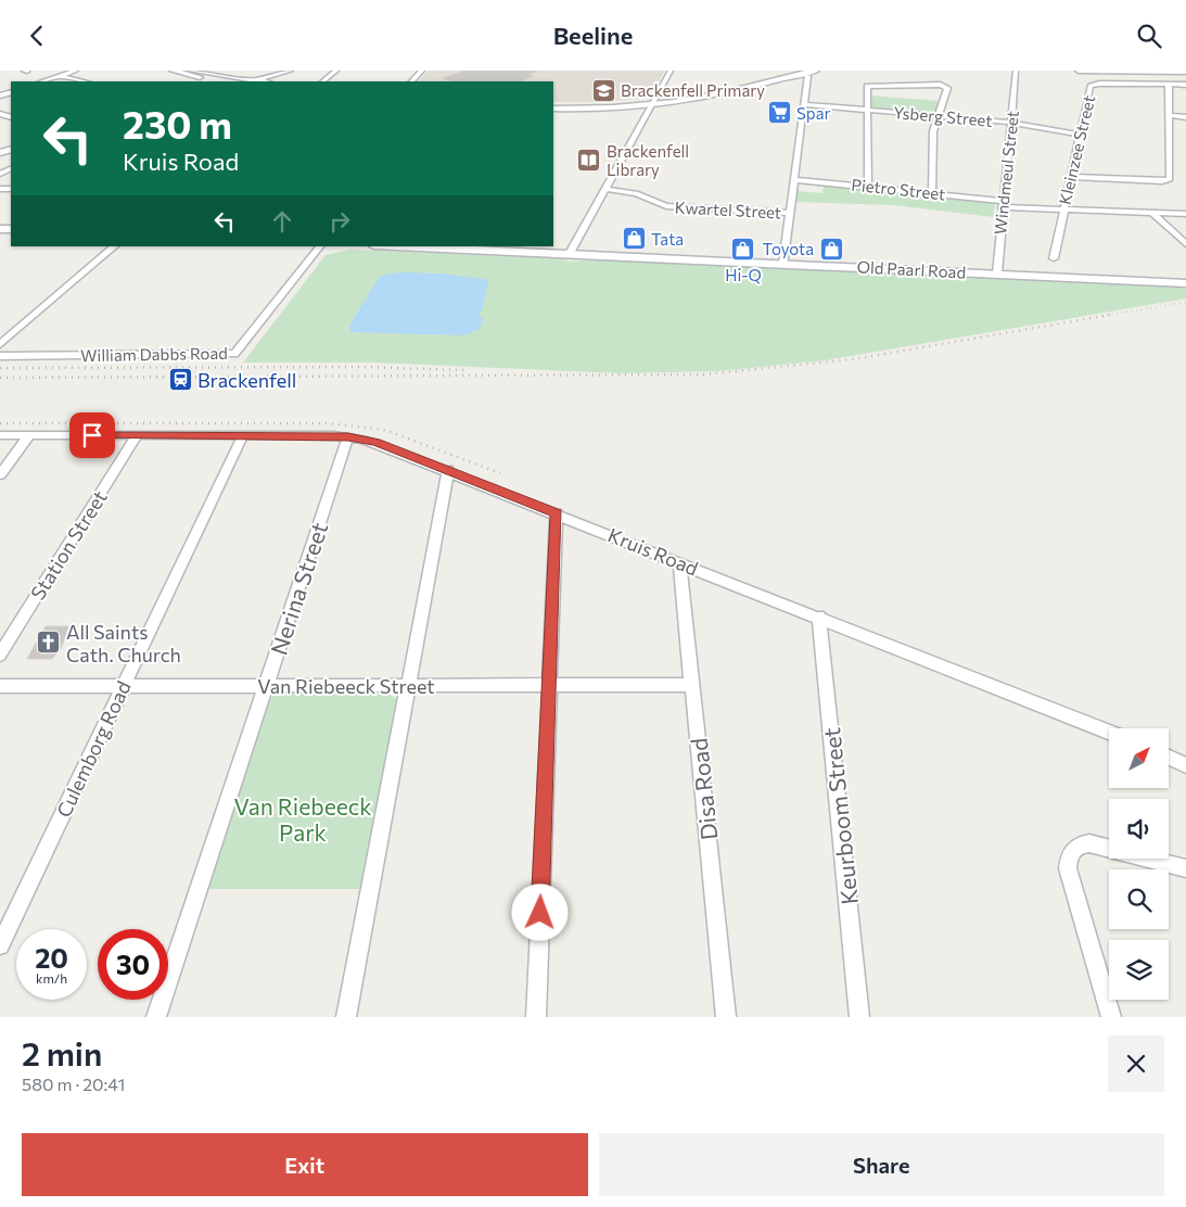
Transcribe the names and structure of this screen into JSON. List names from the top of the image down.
{
  "streets": {
    "main road": ["Old Paarl Road"],
    "street": [
      "Ysberg Street",
      "Kleinzee Street",
      "Windmeul Street",
      "Pietro Street",
      "Kwartel Street",
      "William Dabbs Road",
      "Station Street",
      "Kruis Road",
      "Nerina Street",
      "Van Riebeeck Street",
      "Culemborg Road",
      "Disa Road",
      "Keurboom Street"
    ]
  },
  "crossings": [
    ["Ysberg Street", "Kleinzee Street"],
    ["Ysberg Street", "Windmeul Street"],
    ["Kleinzee Street", "Pietro Street"],
    ["Windmeul Street", "Pietro Street"],
    ["Windmeul Street", "Old Paarl Road"],
    ["Station Street", "Kruis Road"],
    ["Kruis Road", "Nerina Street"],
    ["Kruis Road", "Culemborg Road"],
    ["Kruis Road", "Disa Road"],
    ["Kruis Road", "Keurboom Street"],
    ["Nerina Street", "Van Riebeeck Street"],
    ["Van Riebeeck Street", "Culemborg Road"],
    ["Van Riebeeck Street", "Disa Road"]
  ],
  "parks": ["Van Riebeeck Park"],
  "places": {
    "school or university": ["Brackenfell Primary"],
    "supermarket": ["Spar"],
    "library": ["Brackenfell Library"],
    "shop": ["Tata", "Toyota", "Hi-Q"],
    "station": ["Brackenfell"],
    "church": ["All Saints Cath. Church"]
  },
  "north": "top right",
  "page": {
    "header": "Beeline",
    "turn": ["230 m", "Kruis Road"],
    "speed": "20 km/h",
    "limit": "30",
    "heading": ["2 min", "580 m · 20:41"],
    "buttons": ["Exit", "Share"]
  }
}
